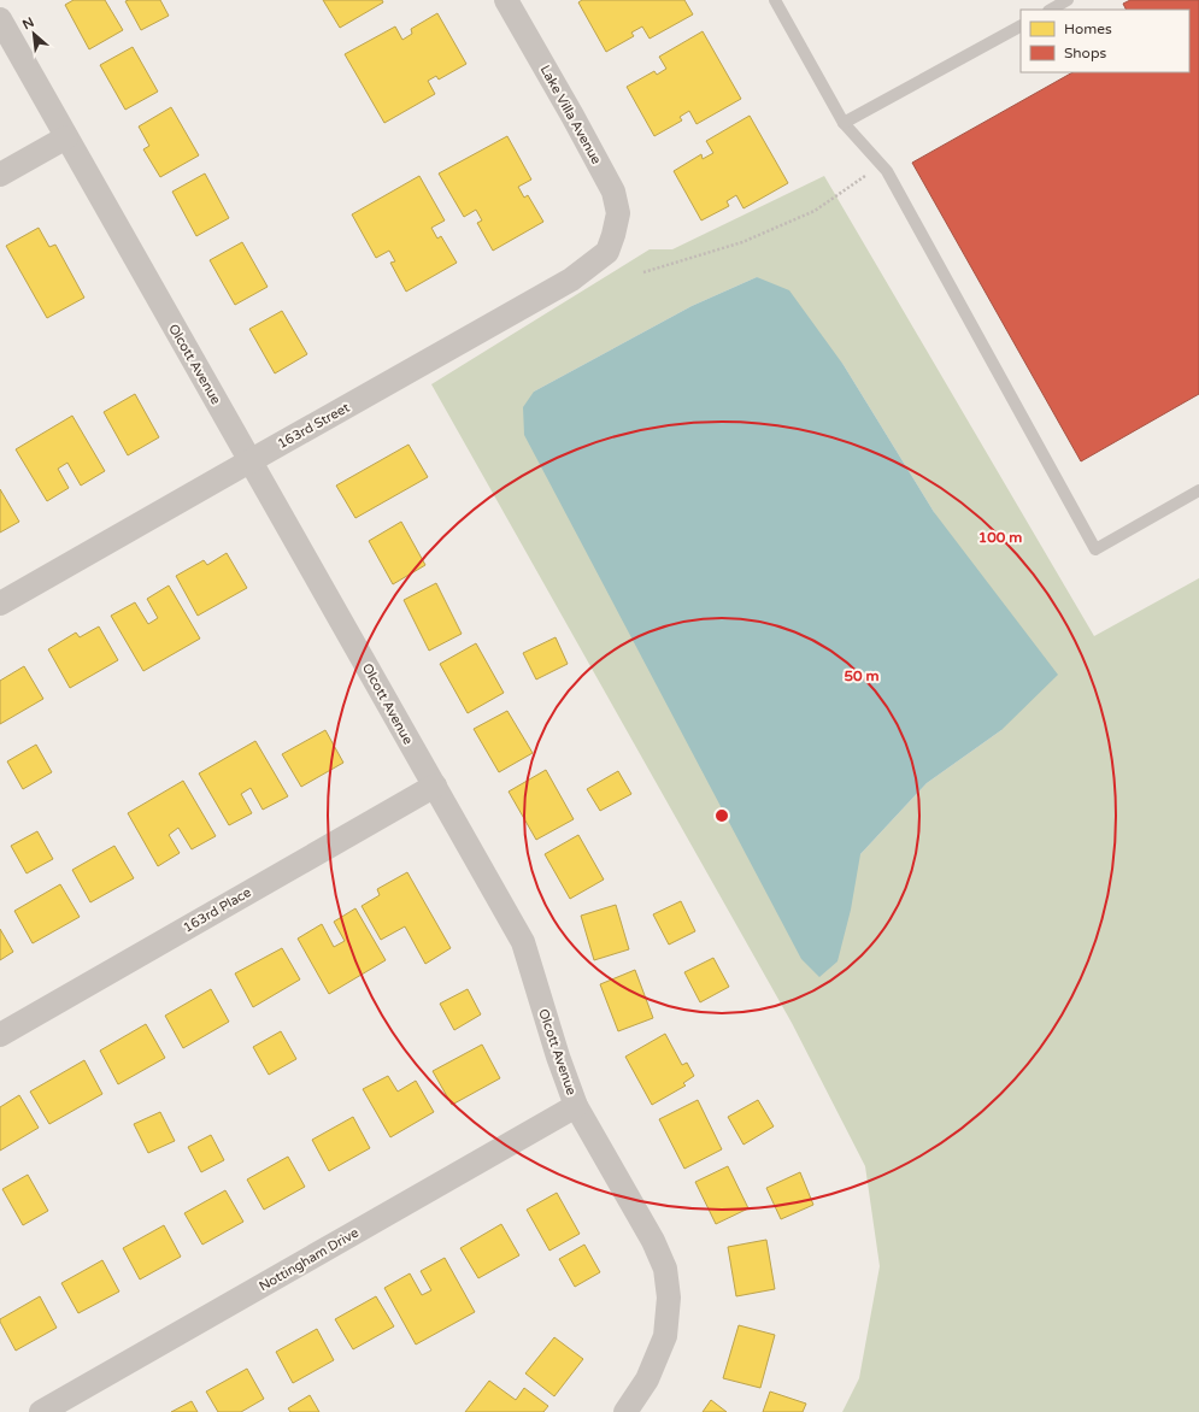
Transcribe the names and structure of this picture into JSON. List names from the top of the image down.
{
  "streets": {
    "street": [
      "Lake Villa Avenue",
      "Olcott Avenue",
      "163rd Street",
      "163rd Place",
      "Nottingham Drive"
    ]
  },
  "crossings": [
    ["Lake Villa Avenue", "163rd Street"],
    ["Olcott Avenue", "163rd Street"],
    ["Olcott Avenue", "163rd Place"],
    ["Olcott Avenue", "Nottingham Drive"]
  ],
  "legend": ["Homes", "Shops"],
  "north": "top left",
  "rings": ["100 m", "50 m"]
}
